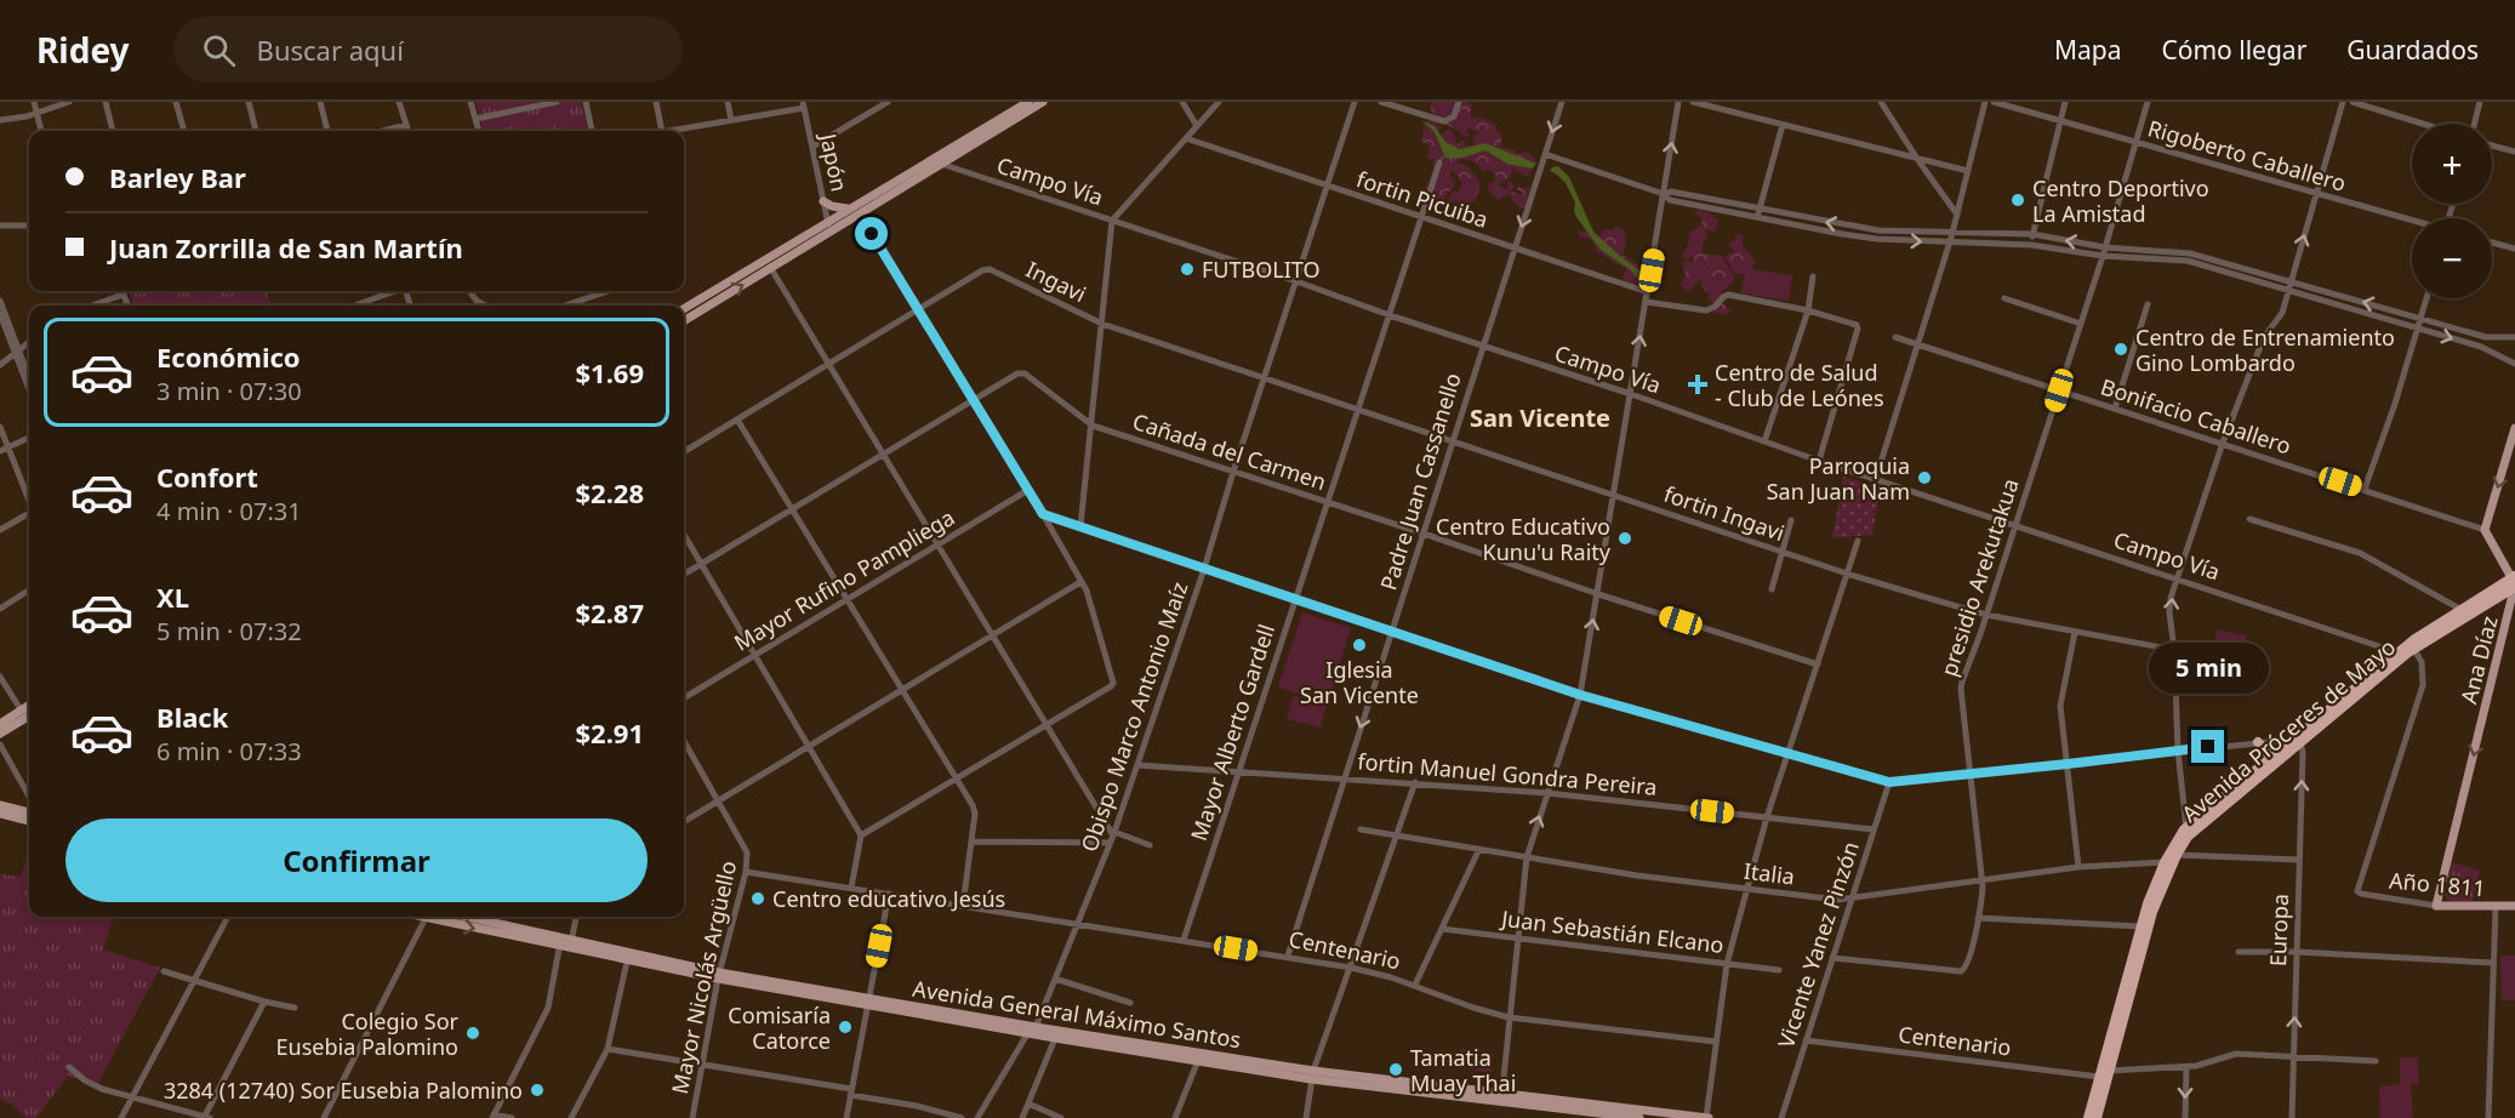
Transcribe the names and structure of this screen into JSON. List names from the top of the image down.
{
  "streets": {
    "highway": ["Avenida Próceres de Mayo"],
    "main road": ["Ana Díaz", "Año 1811", "Avenida General Máximo Santos"],
    "street": [
      "Rigoberto Caballero",
      "Japón",
      "Campo Vía",
      "fortin Picuiba",
      "Ingavi",
      "Bonifacio Caballero",
      "Cañada del Carmen",
      "Padre Juan Cassanello",
      "fortin Ingavi",
      "presidio Arekutakua",
      "Mayor Rufino Pampliega",
      "Obispo Marco Antonio Maíz",
      "Mayor Alberto Gardell",
      "fortin Manuel Gondra Pereira",
      "Italia",
      "Europa",
      "Juan Sebastián Elcano",
      "Vicente Yanez Pinzón",
      "Centenario",
      "Mayor Nicolás Argüello"
    ]
  },
  "crossings": [
    ["Rigoberto Caballero", "presidio Arekutakua"],
    ["Campo Vía", "Padre Juan Cassanello"],
    ["Campo Vía", "presidio Arekutakua"],
    ["Campo Vía", "Obispo Marco Antonio Maíz"],
    ["Campo Vía", "Avenida Próceres de Mayo"],
    ["Campo Vía", "Mayor Alberto Gardell"],
    ["fortin Picuiba", "Padre Juan Cassanello"],
    ["fortin Picuiba", "Obispo Marco Antonio Maíz"],
    ["fortin Picuiba", "Mayor Alberto Gardell"],
    ["Ingavi", "Padre Juan Cassanello"],
    ["Ingavi", "fortin Ingavi"],
    ["Ingavi", "Obispo Marco Antonio Maíz"],
    ["Ingavi", "Mayor Alberto Gardell"],
    ["Bonifacio Caballero", "presidio Arekutakua"],
    ["Cañada del Carmen", "Padre Juan Cassanello"],
    ["Cañada del Carmen", "Obispo Marco Antonio Maíz"],
    ["Cañada del Carmen", "Mayor Alberto Gardell"],
    ["Padre Juan Cassanello", "fortin Ingavi"],
    ["Padre Juan Cassanello", "fortin Manuel Gondra Pereira"],
    ["Padre Juan Cassanello", "Centenario"],
    ["fortin Ingavi", "presidio Arekutakua"],
    ["presidio Arekutakua", "Italia"],
    ["presidio Arekutakua", "Vicente Yanez Pinzón"],
    ["Ana Díaz", "Avenida Próceres de Mayo"],
    ["Ana Díaz", "Año 1811"],
    ["Obispo Marco Antonio Maíz", "fortin Manuel Gondra Pereira"],
    ["Obispo Marco Antonio Maíz", "Centenario"],
    ["Obispo Marco Antonio Maíz", "Avenida General Máximo Santos"],
    ["Avenida Próceres de Mayo", "Italia"],
    ["Avenida Próceres de Mayo", "Año 1811"],
    ["Avenida Próceres de Mayo", "Europa"],
    ["Avenida Próceres de Mayo", "Centenario"],
    ["Mayor Alberto Gardell", "fortin Manuel Gondra Pereira"],
    ["Mayor Alberto Gardell", "Centenario"],
    ["fortin Manuel Gondra Pereira", "Vicente Yanez Pinzón"],
    ["Italia", "Europa"],
    ["Italia", "Vicente Yanez Pinzón"],
    ["Vicente Yanez Pinzón", "Centenario"],
    ["Centenario", "Mayor Nicolás Argüello"],
    ["Mayor Nicolás Argüello", "Avenida General Máximo Santos"]
  ],
  "one_way": ["Ana Díaz", "Europa"],
  "districts": ["San Vicente"],
  "places": {
    "other": [
      "Centro Deportivo La Amistad",
      "FUTBOLITO",
      "Centro de Entrenamiento Gino Lombardo",
      "Parroquia San Juan Nam",
      "Centro Educativo Kunu'u Raity",
      "Iglesia San Vicente",
      "Centro educativo Jesús",
      "Comisaría Catorce",
      "Colegio Sor Eusebia Palomino",
      "Tamatia Muay Thai",
      "3284 (12740) Sor Eusebia Palomino"
    ],
    "health": ["Centro de Salud - Club de Leónes"]
  },
  "page": {
    "header": "Ridey",
    "search": "Buscar aquí",
    "nav": ["Mapa", "Cómo llegar", "Guardados"],
    "map_buttons": ["+", "−"],
    "banner": ["Barley Bar", "Juan Zorrilla de San Martín"],
    "list": [
      {
        "name": "Económico",
        "note": "3 min · 07:30",
        "value": "$1.69"
      },
      {
        "name": "Confort",
        "note": "4 min · 07:31",
        "value": "$2.28"
      },
      {
        "name": "XL",
        "note": "5 min · 07:32",
        "value": "$2.87"
      },
      {
        "name": "Black",
        "note": "6 min · 07:33",
        "value": "$2.91"
      }
    ],
    "bubble": "5 min",
    "buttons": "Confirmar"
  }
}
